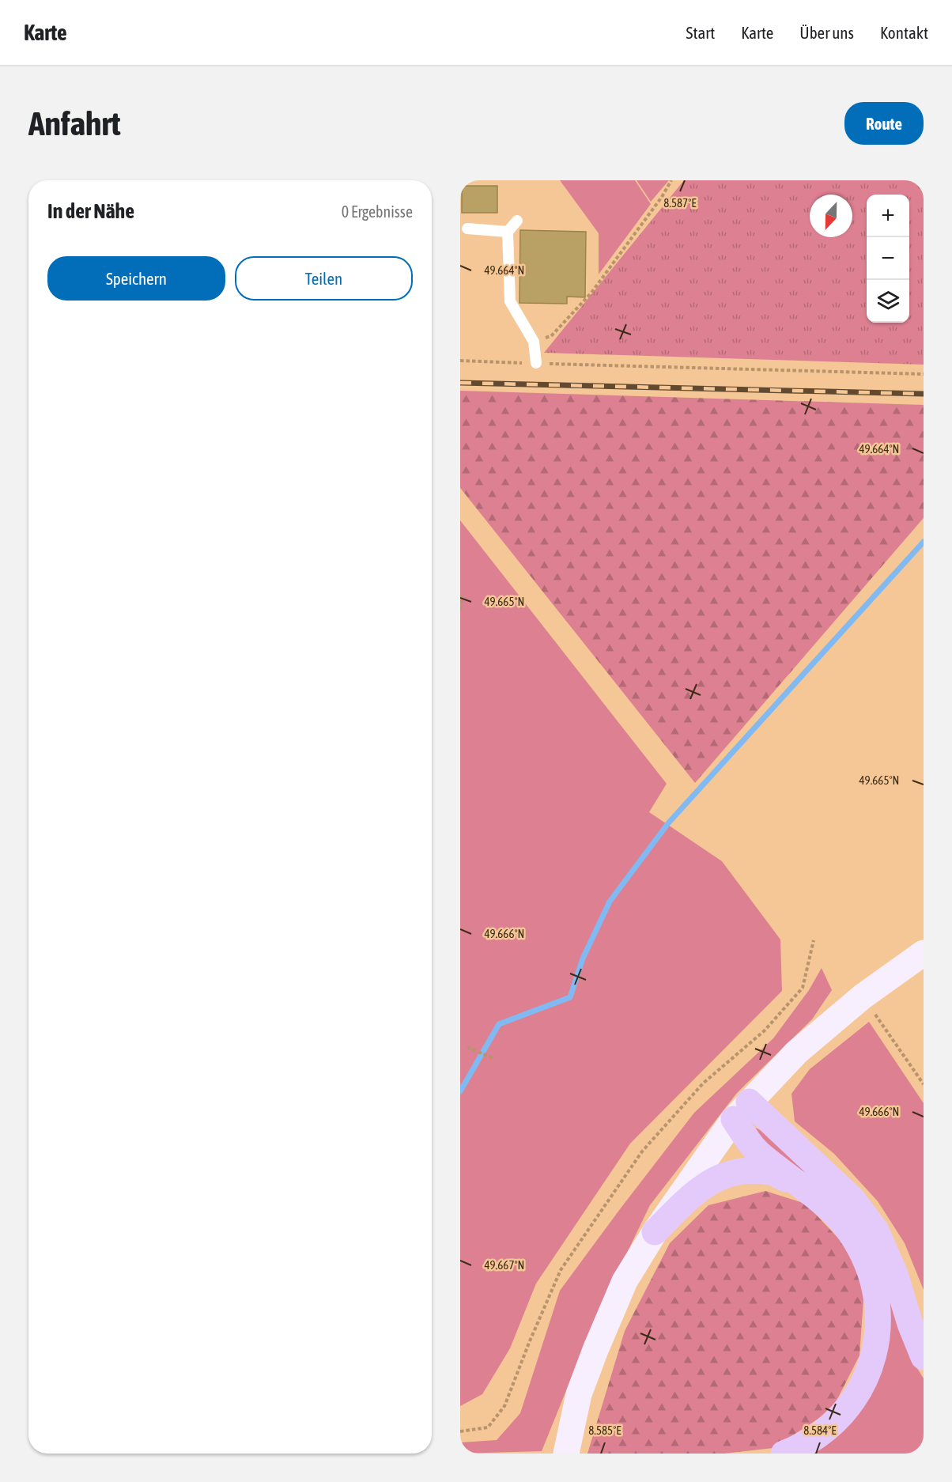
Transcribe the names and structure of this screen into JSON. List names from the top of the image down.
{
  "north": "bottom",
  "page": {
    "header": "Karte",
    "nav": [
      "Start",
      "Karte",
      "Über uns",
      "Kontakt"
    ],
    "buttons": [
      "Route",
      ["Speichern", "Teilen"]
    ],
    "title": "Anfahrt",
    "heading": ["In der Nähe", "0 Ergebnisse"],
    "map_buttons": ["+", "−"]
  },
  "coordinates": [
    "8.587°E",
    "49.664°N",
    "49.665°N",
    "49.666°N",
    "49.667°N",
    "8.585°E",
    "8.584°E"
  ]
}
